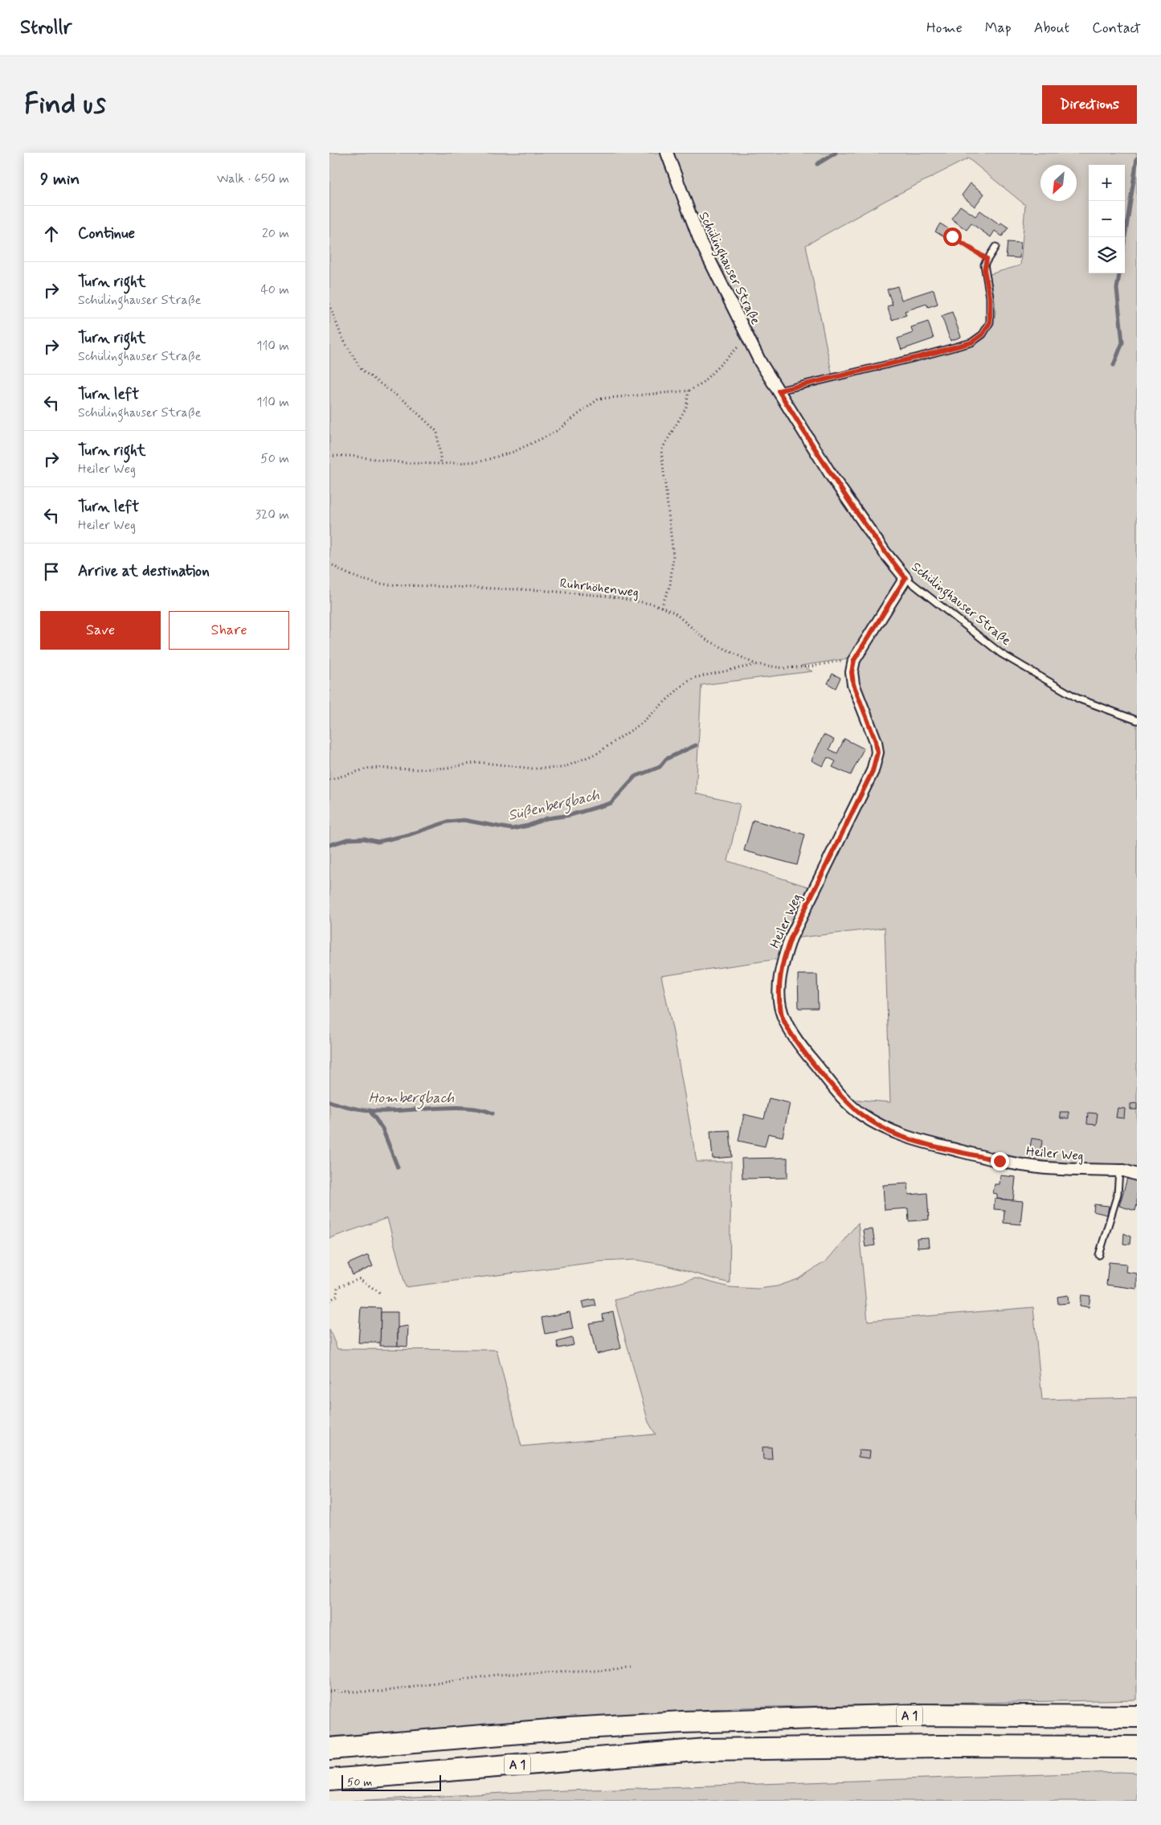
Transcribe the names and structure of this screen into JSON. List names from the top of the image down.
{
  "streets": {
    "highway": ["A 1"],
    "street": ["Schülinghauser Straße", "Heiler Weg"],
    "path": ["Ruhrhöhenweg"]
  },
  "crossings": [
    ["Schülinghauser Straße", "Heiler Weg"],
    ["Ruhrhöhenweg", "Heiler Weg"]
  ],
  "water": ["Süßenbergbach", "Hombergbach"],
  "scale_bar": "50 m",
  "north": "bottom left",
  "page": {
    "header": "Strollr",
    "nav": [
      "Home",
      "Map",
      "About",
      "Contact"
    ],
    "buttons": [
      "Directions",
      ["Save", "Share"]
    ],
    "title": "Find us",
    "heading": ["9 min", "Walk · 650 m"],
    "map_buttons": ["+", "−"],
    "list": [
      ["Continue", "20 m"],
      ["Turn right", "Schülinghauser Straße", "40 m"],
      ["Turn right", "Schülinghauser Straße", "110 m"],
      ["Turn left", "Schülinghauser Straße", "110 m"],
      ["Turn right", "Heiler Weg", "50 m"],
      ["Turn left", "Heiler Weg", "320 m"],
      "Arrive at destination"
    ],
    "scale": "50 m"
  }
}
